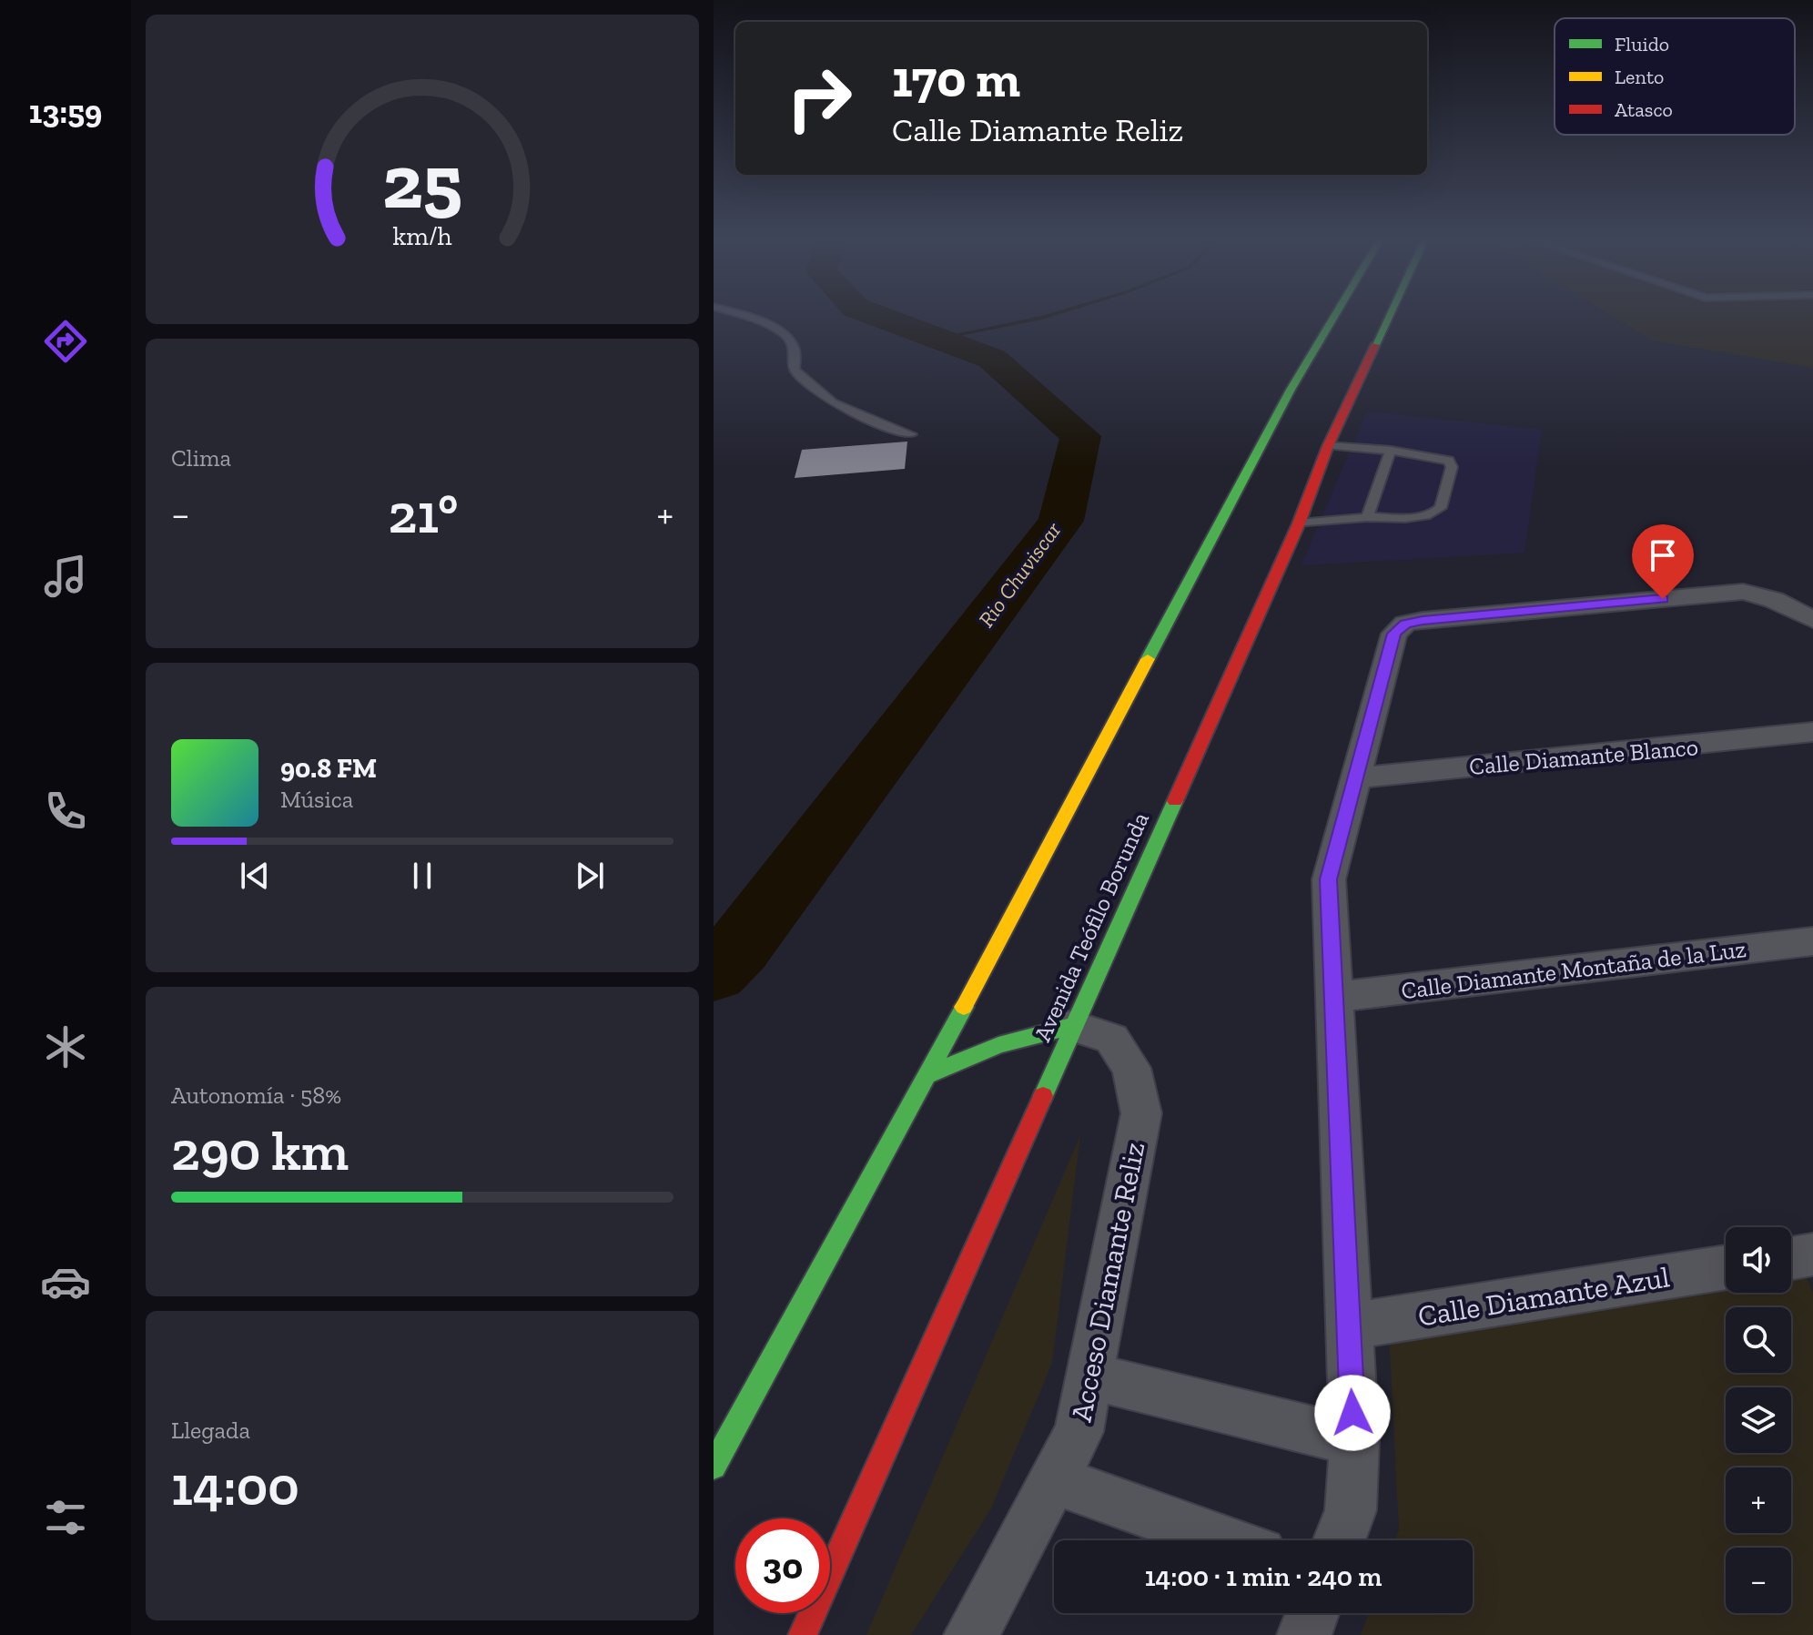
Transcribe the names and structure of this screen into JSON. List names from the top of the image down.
{
  "streets": {
    "main road": ["Avenida Teófilo Borunda"],
    "street": [
      "Calle Diamante Blanco",
      "Calle Diamante Montaña de la Luz",
      "Acceso Diamante Reliz",
      "Calle Diamante Azul"
    ]
  },
  "crossings": [
    ["Avenida Teófilo Borunda", "Acceso Diamante Reliz"]
  ],
  "water": ["Rio Chuviscar"],
  "legend": ["Fluido", "Lento", "Atasco"],
  "page": {
    "tabs": "13:59",
    "turn": ["170 m", "Calle Diamante Reliz"],
    "tile": [
      "Clima",
      ["Autonomía · 58%", "290 km"],
      ["Llegada", "14:00"]
    ],
    "heat": ["−", "21°", "+"],
    "song": ["90.8 FM", "Música"],
    "map_buttons": ["+", "−"],
    "limit": "30",
    "trip": "14:00 · 1 min · 240 m",
    "gauge": ["25", "km/h"]
  }
}
